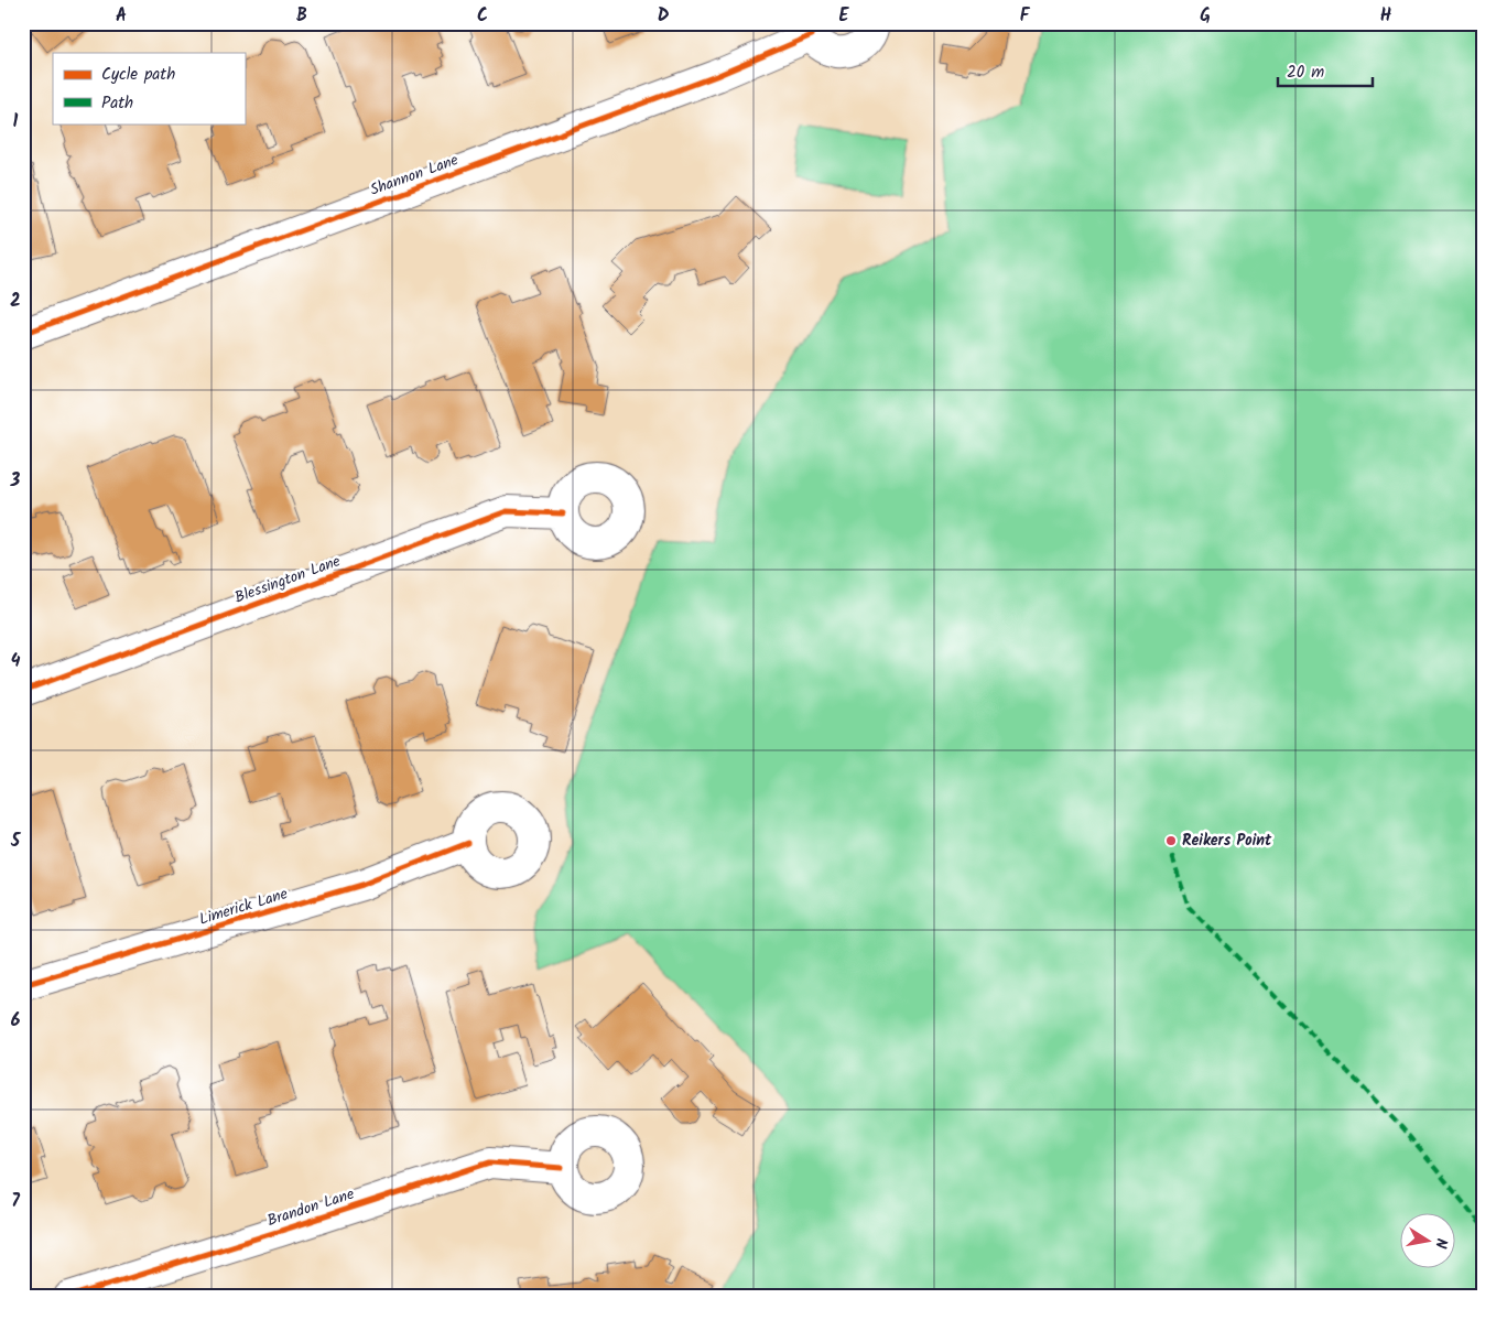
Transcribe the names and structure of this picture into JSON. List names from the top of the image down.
{
  "streets": {
    "street": [
      "Shannon Lane",
      "Blessington Lane",
      "Limerick Lane",
      "Brandon Lane"
    ]
  },
  "places": ["Reikers Point"],
  "legend": ["Cycle path", "Path"],
  "scale_bar": "20 m",
  "north": "right",
  "grid": {
    "columns": [
      "A",
      "B",
      "C",
      "D",
      "E",
      "F",
      "G",
      "H"
    ],
    "rows": [
      "1",
      "2",
      "3",
      "4",
      "5",
      "6",
      "7"
    ]
  }
}
